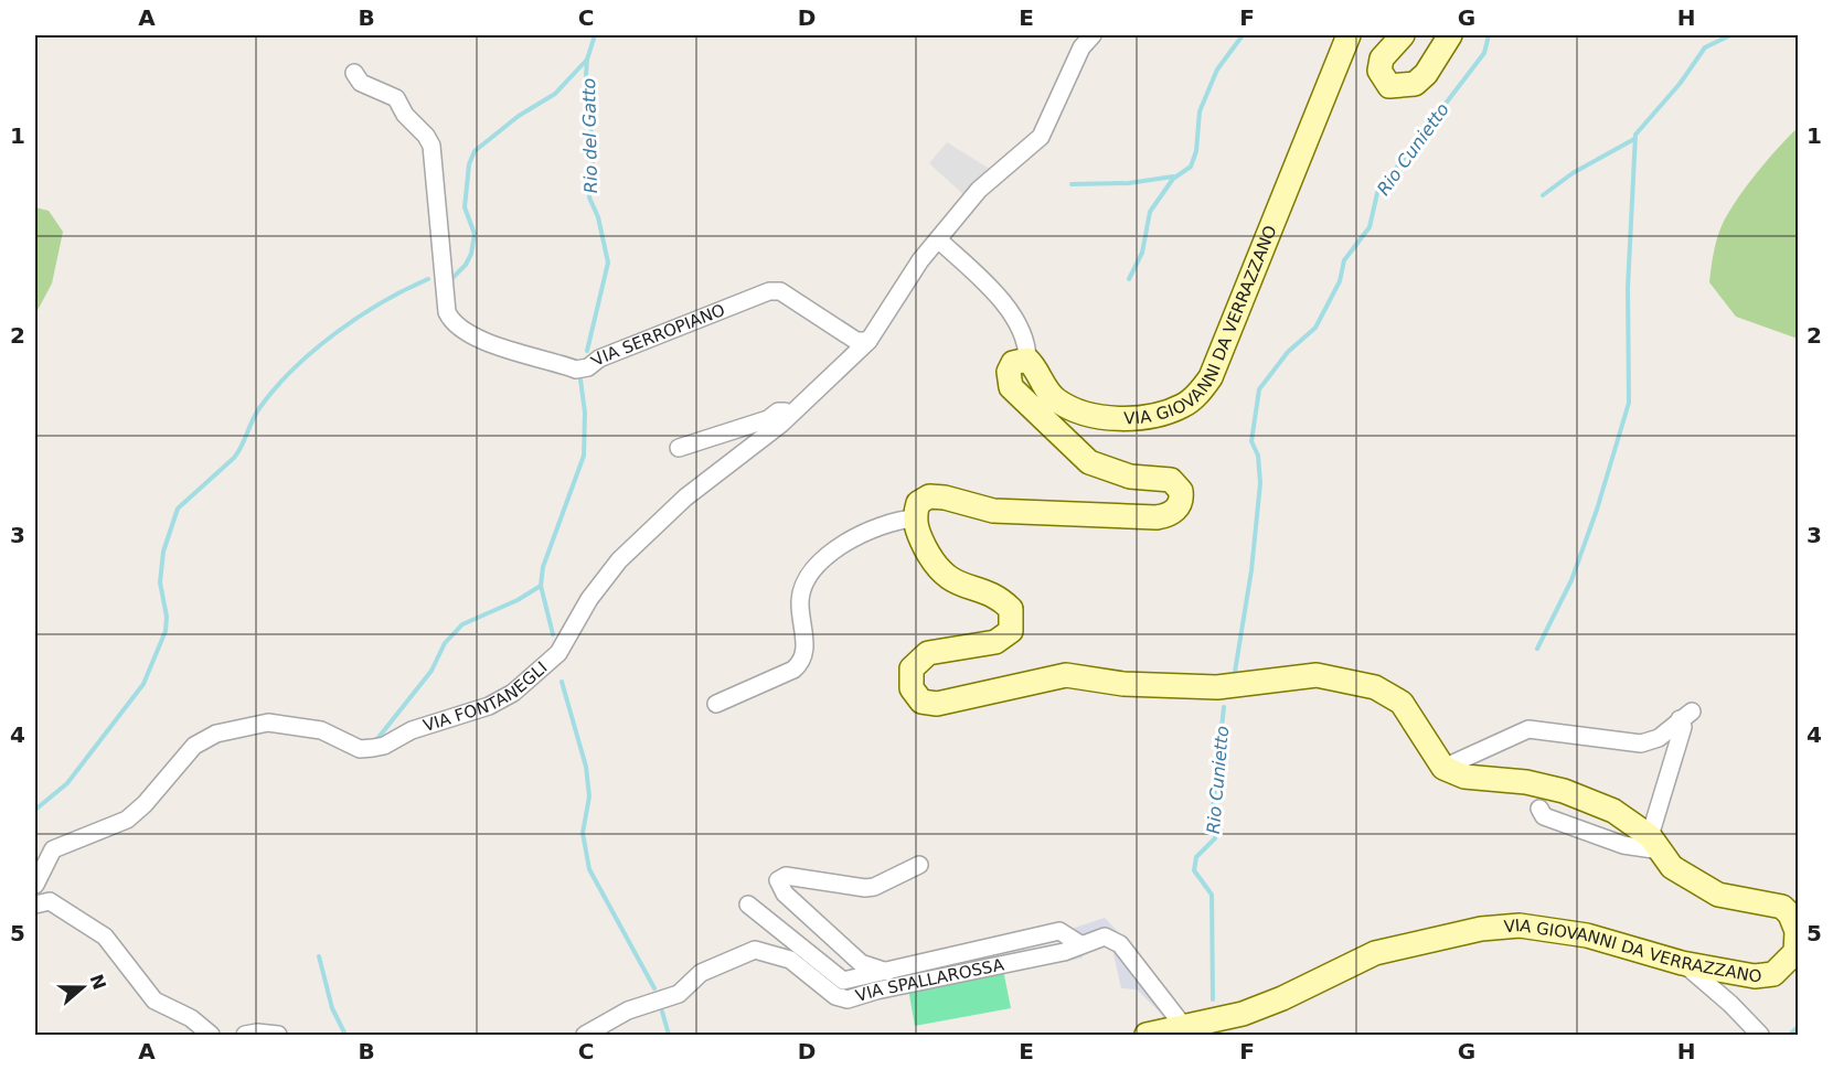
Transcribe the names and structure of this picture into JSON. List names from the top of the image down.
{
  "streets": {
    "street": [
      "VIA GIOVANNI DA VERRAZZANO",
      "VIA SERROPIANO",
      "VIA FONTANEGLI",
      "VIA SPALLAROSSA"
    ]
  },
  "crossings": [
    ["VIA GIOVANNI DA VERRAZZANO", "VIA SPALLAROSSA"],
    ["VIA SERROPIANO", "VIA FONTANEGLI"]
  ],
  "water": ["Rio del Gatto", "Rio Cunietto"],
  "north": "right",
  "grid": {
    "columns": [
      "A",
      "B",
      "C",
      "D",
      "E",
      "F",
      "G",
      "H"
    ],
    "rows": [
      "1",
      "2",
      "3",
      "4",
      "5"
    ]
  }
}
